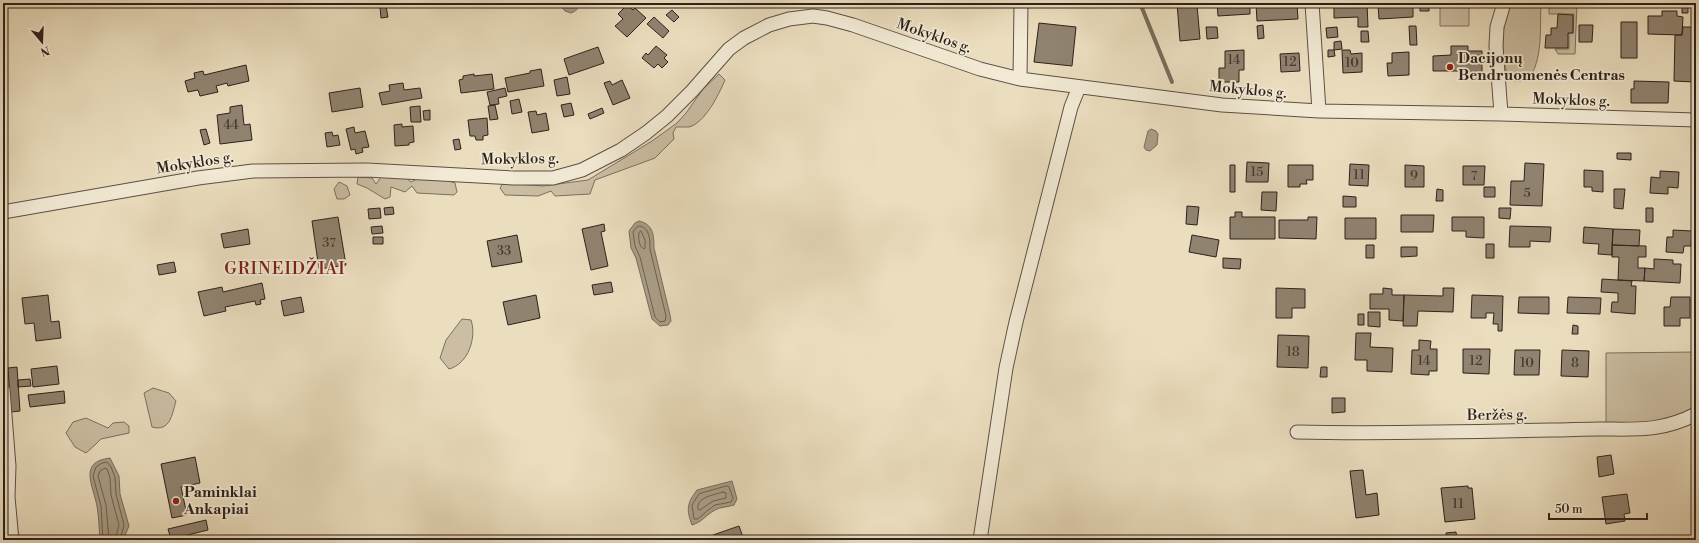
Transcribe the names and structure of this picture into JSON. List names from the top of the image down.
{
  "streets": {
    "street": ["Mokyklos g.", "Beržės g."]
  },
  "districts": ["GRINEIDŽIAI"],
  "places": ["Dacijonų Bendruomenės Centras", "Paminklai Ankapiai"],
  "house_numbers": [
    "14",
    "12",
    "10",
    "44",
    "15",
    "11",
    "9",
    "7",
    "5",
    "37",
    "33",
    "18",
    "14",
    "12",
    "10",
    "8",
    "11"
  ],
  "scale_bar": "50 m",
  "north": "bottom"
}
